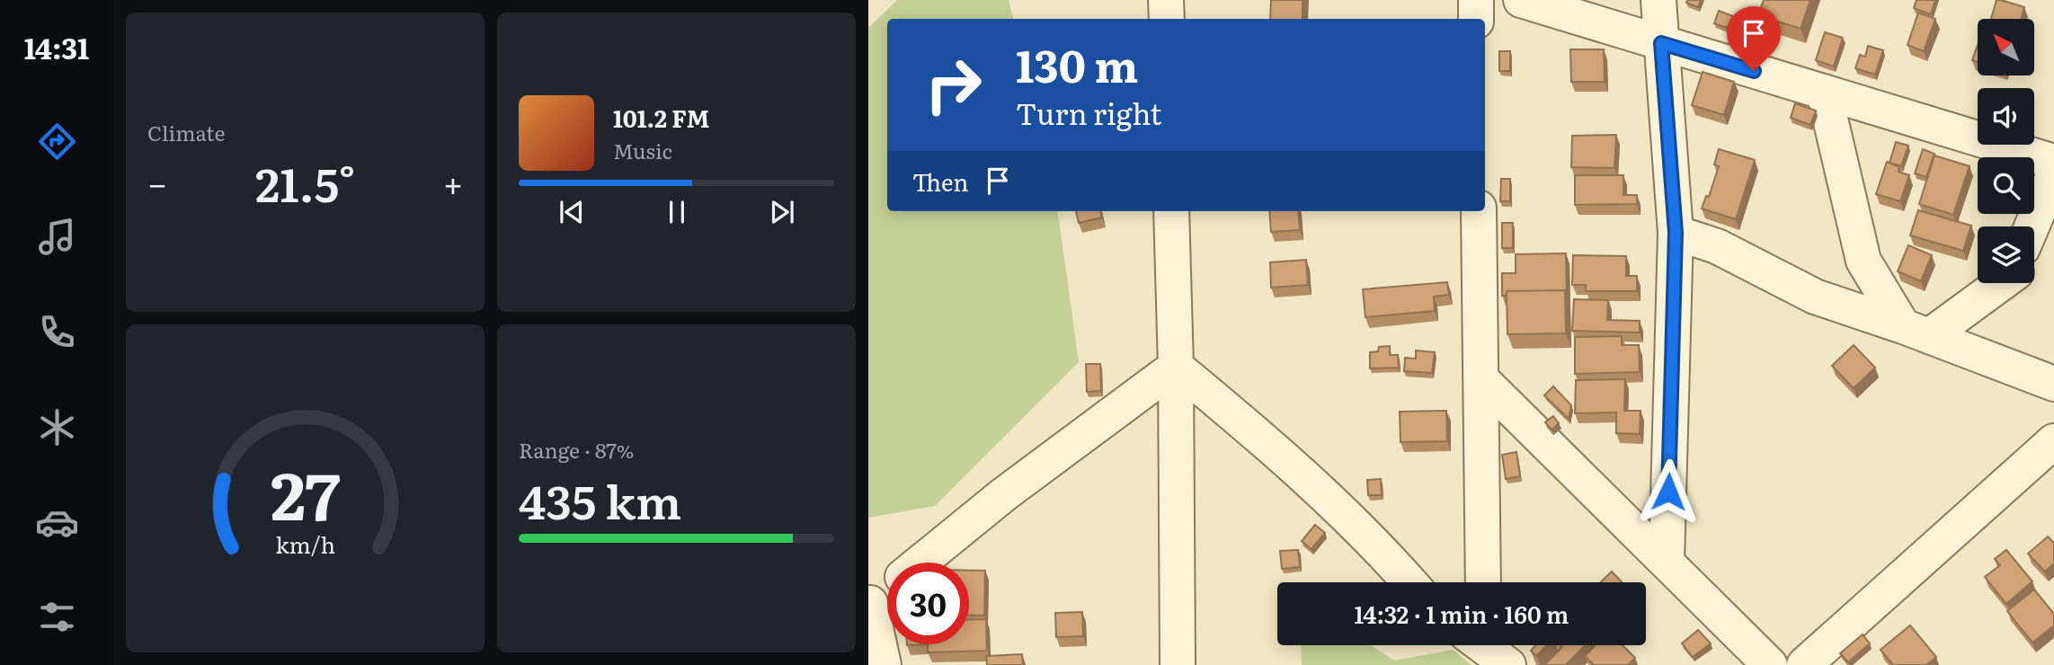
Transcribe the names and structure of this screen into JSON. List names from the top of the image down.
{
  "north": "top left",
  "page": {
    "tabs": "14:31",
    "tile": [
      "Climate",
      ["Range · 87%", "435 km"]
    ],
    "turn": ["130 m", "Turn right"],
    "song": ["101.2 FM", "Music"],
    "then": "Then",
    "heat": ["−", "21.5°", "+"],
    "limit": "30",
    "trip": "14:32 · 1 min · 160 m",
    "gauge": ["27", "km/h"]
  }
}
